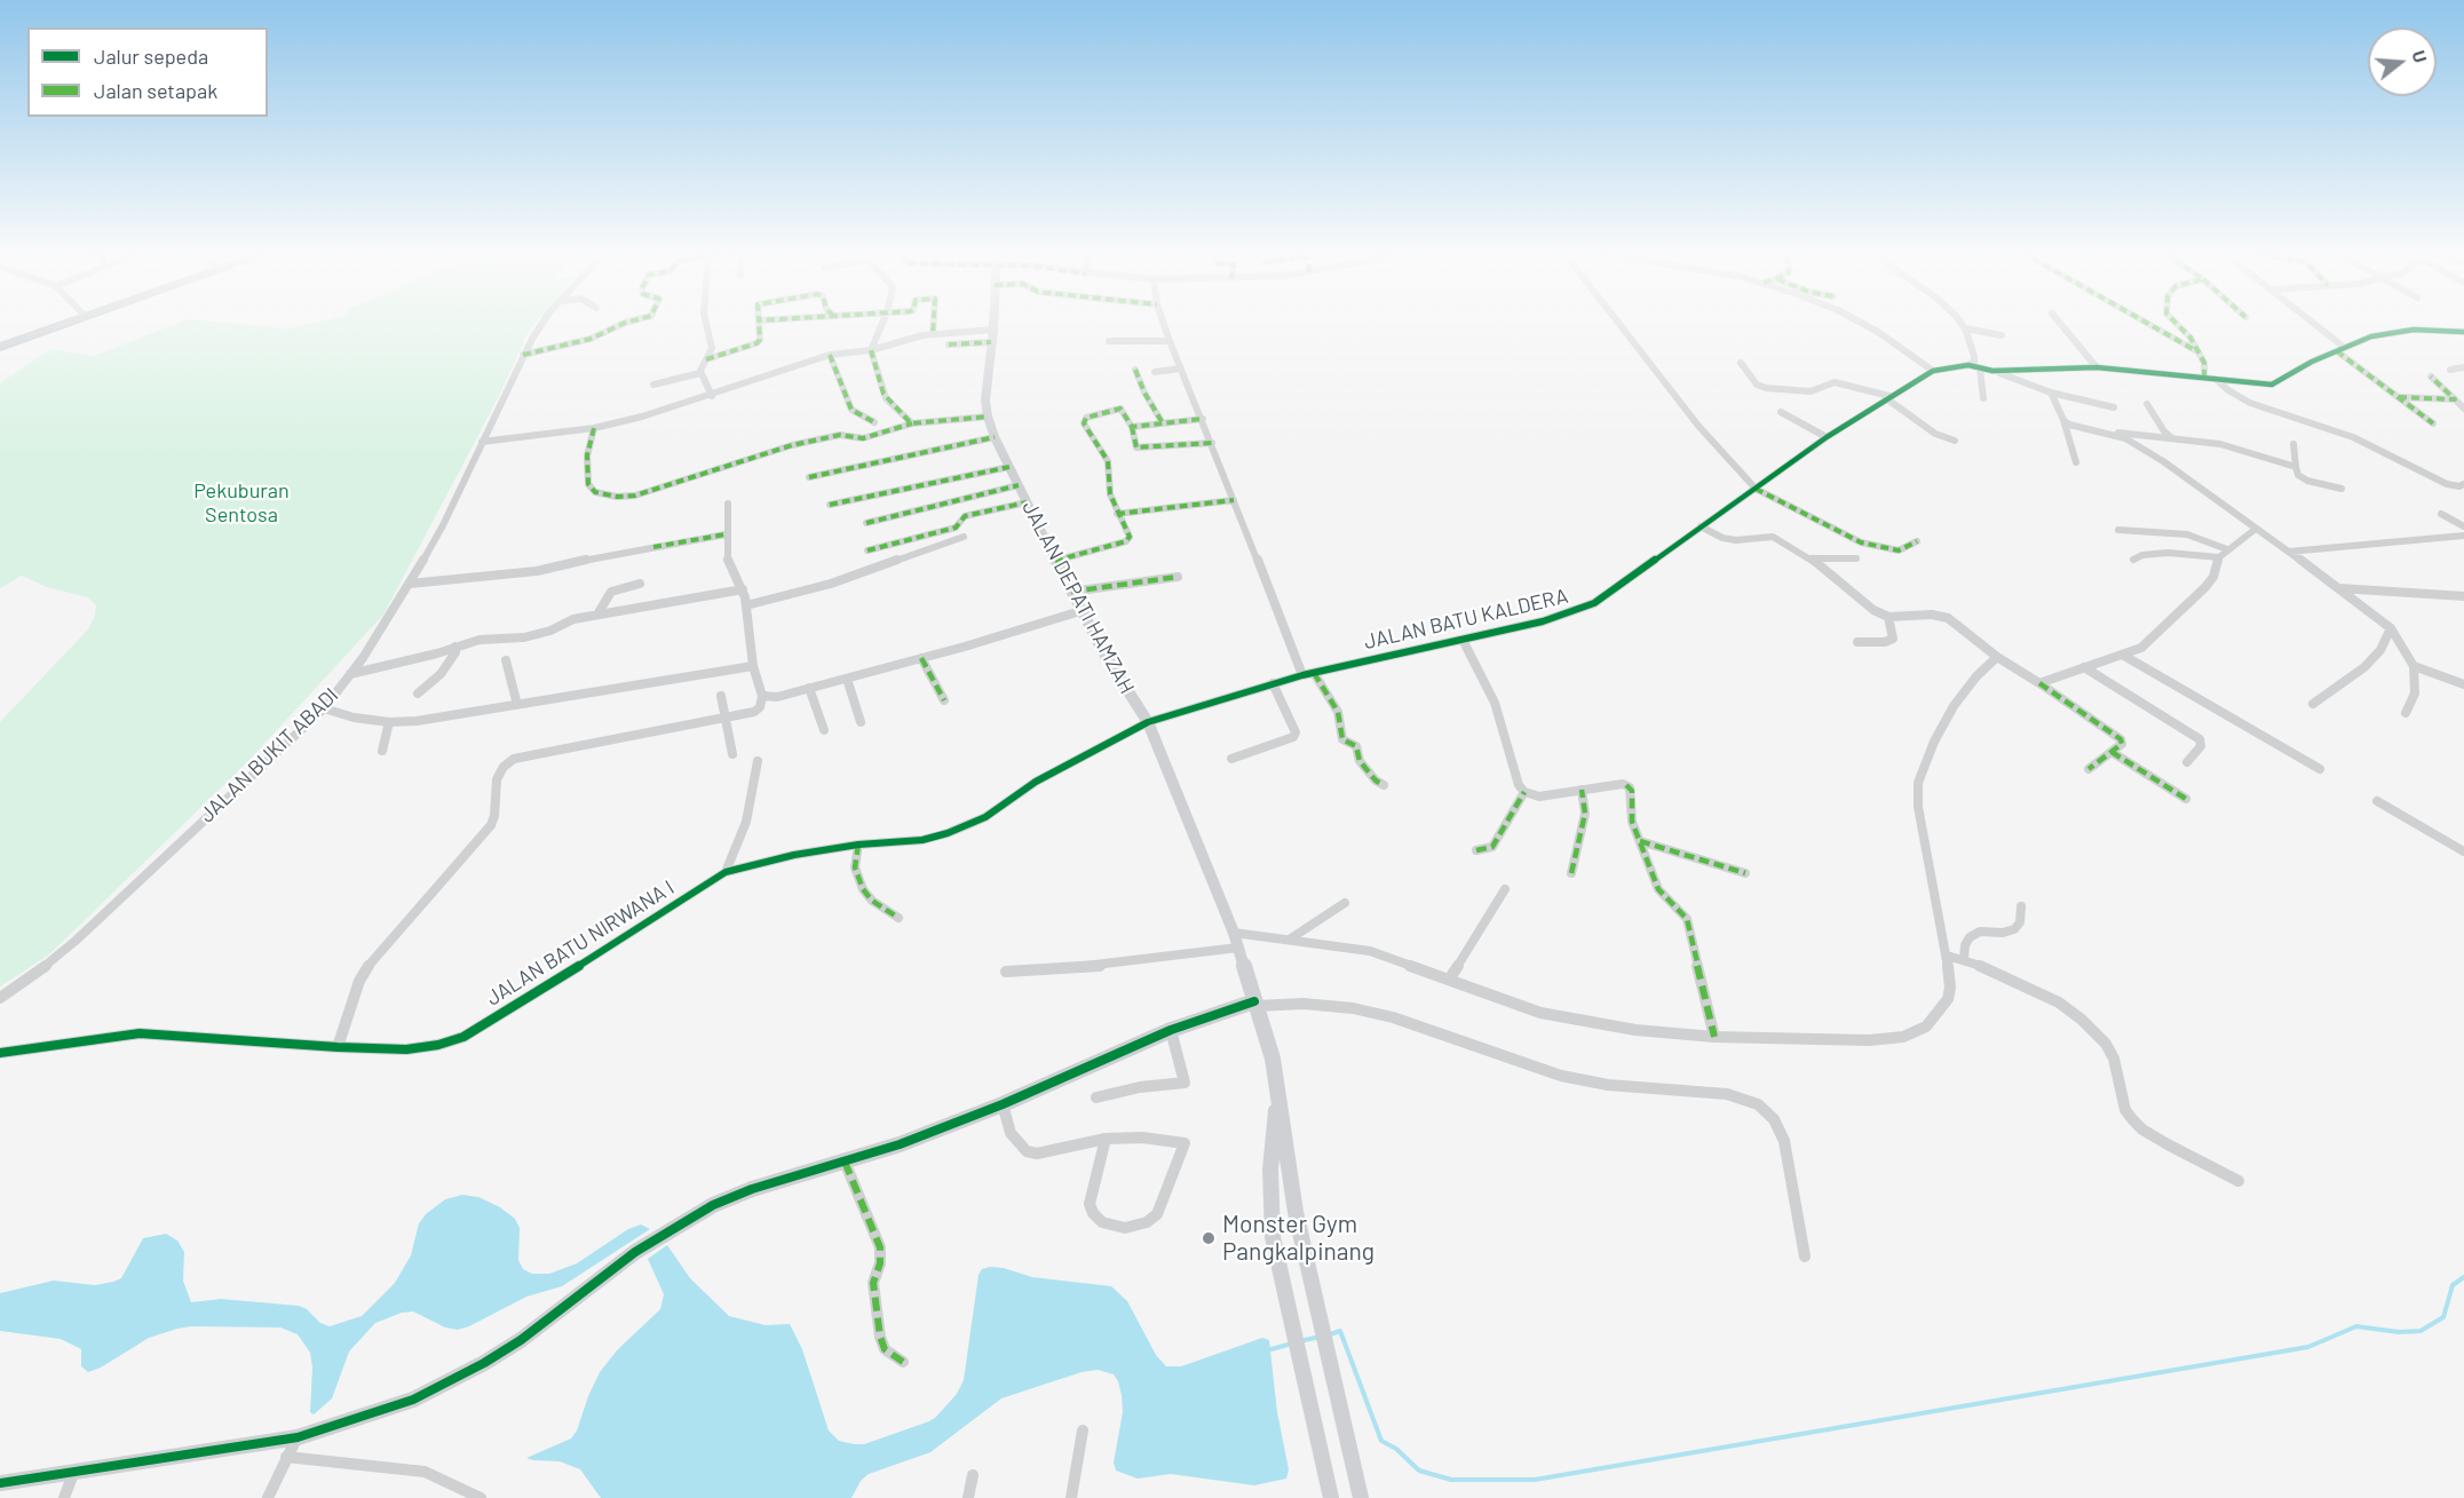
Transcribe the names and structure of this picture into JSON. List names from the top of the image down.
{
  "streets": {
    "main road": ["JALAN DEPATI HAMZAH"],
    "street": ["JALAN BATU KALDERA", "JALAN BUKIT ABADI", "JALAN BATU NIRWANA I"]
  },
  "crossings": [
    ["JALAN DEPATI HAMZAH", "JALAN BATU KALDERA"],
    ["JALAN DEPATI HAMZAH", "JALAN BATU NIRWANA I"],
    ["JALAN BATU KALDERA", "JALAN BATU NIRWANA I"]
  ],
  "parks": ["Pekuburan Sentosa"],
  "places": ["Monster Gym Pangkalpinang"],
  "legend": ["Jalur sepeda", "Jalan setapak"],
  "north": "right"
}
